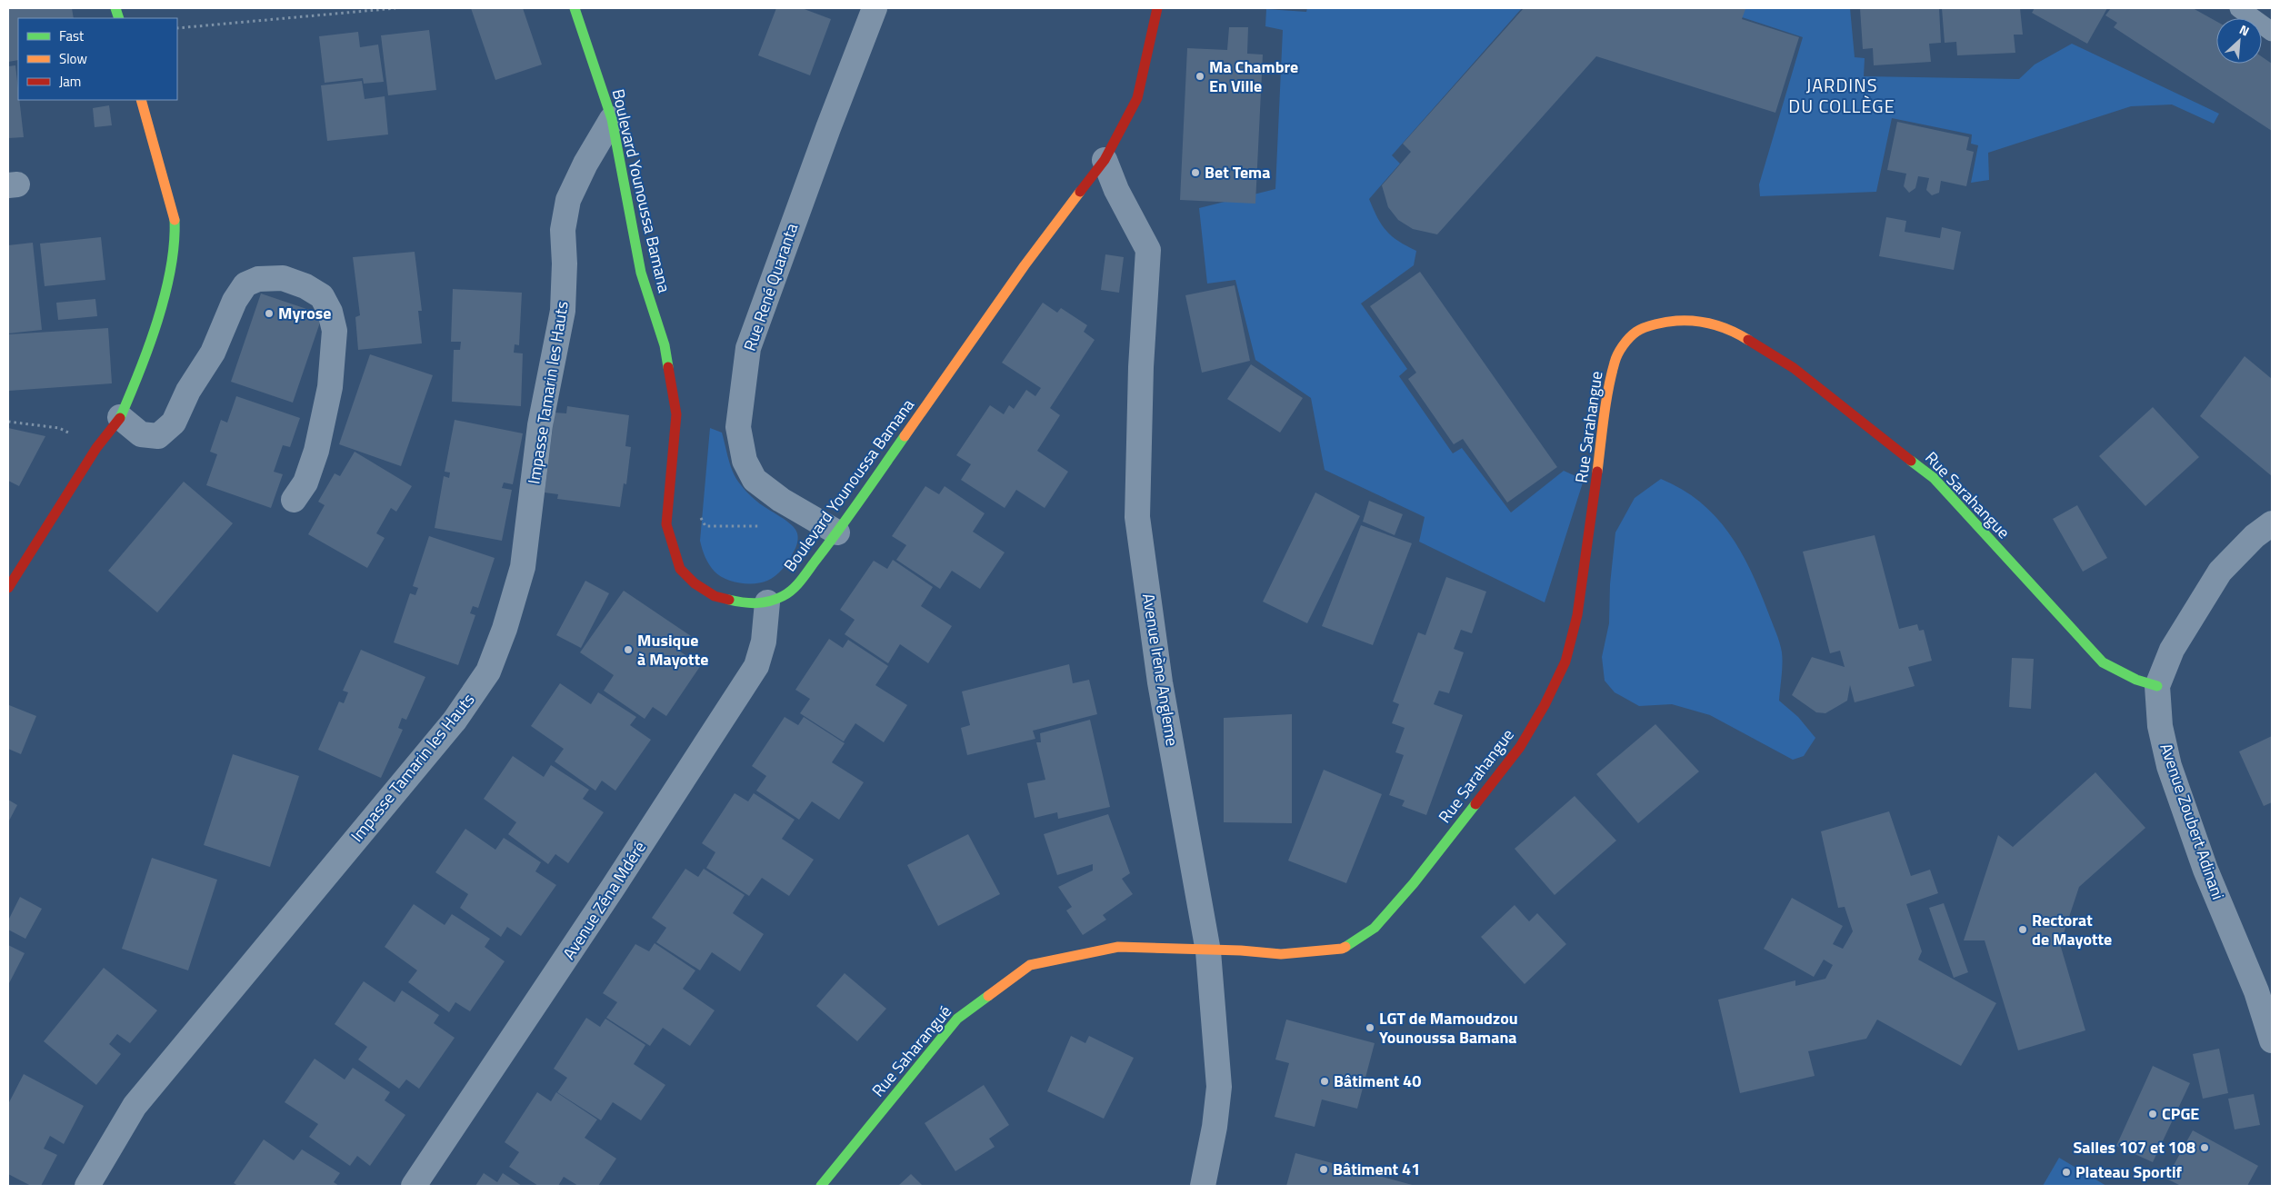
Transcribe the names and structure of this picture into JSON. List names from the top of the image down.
{
  "streets": {
    "main road": ["Boulevard Younoussa Bamana", "Rue Sarahangue", "Rue Saharangué"],
    "street": [
      "Rue René Quaranta",
      "Impasse Tamarin les Hauts",
      "Avenue Irène Angleme",
      "Avenue Zoubert Adinani",
      "Avenue Zéna Mdéré"
    ]
  },
  "crossings": [
    ["Boulevard Younoussa Bamana", "Rue René Quaranta"],
    ["Boulevard Younoussa Bamana", "Impasse Tamarin les Hauts"],
    ["Boulevard Younoussa Bamana", "Avenue Irène Angleme"],
    ["Boulevard Younoussa Bamana", "Avenue Zéna Mdéré"],
    ["Rue Sarahangue", "Avenue Irène Angleme"],
    ["Rue Sarahangue", "Avenue Zoubert Adinani"],
    ["Rue Sarahangue", "Rue Saharangué"],
    ["Avenue Irène Angleme", "Rue Saharangué"]
  ],
  "districts": ["JARDINS DU COLLÈGE"],
  "places": [
    "Ma Chambre En Ville",
    "Bet Tema",
    "Myrose",
    "Musique à Mayotte",
    "Rectorat de Mayotte",
    "LGT de Mamoudzou Younoussa Bamana",
    "Bâtiment 40",
    "CPGE",
    "Salles 107 et 108",
    "Bâtiment 41",
    "Plateau Sportif"
  ],
  "legend": ["Fast", "Slow", "Jam"],
  "north": "top right"
}
